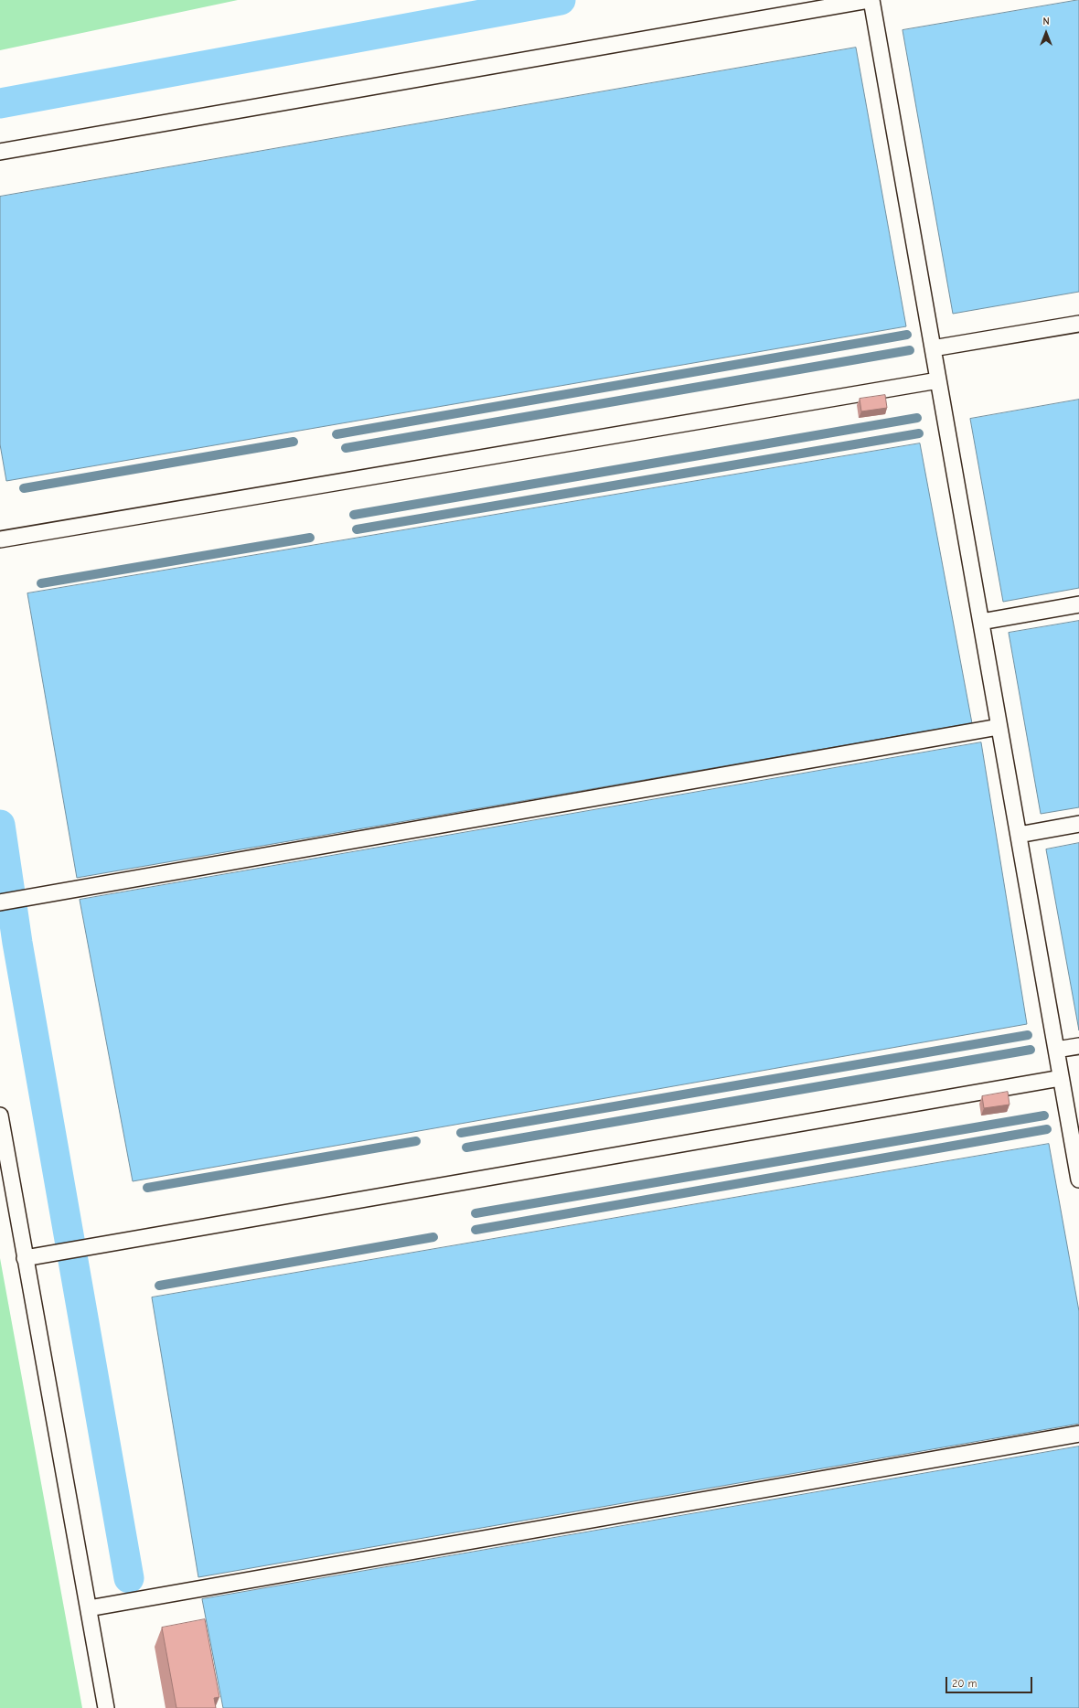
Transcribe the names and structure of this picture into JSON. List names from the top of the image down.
{
  "scale_bar": "20 m",
  "north": "top"
}
